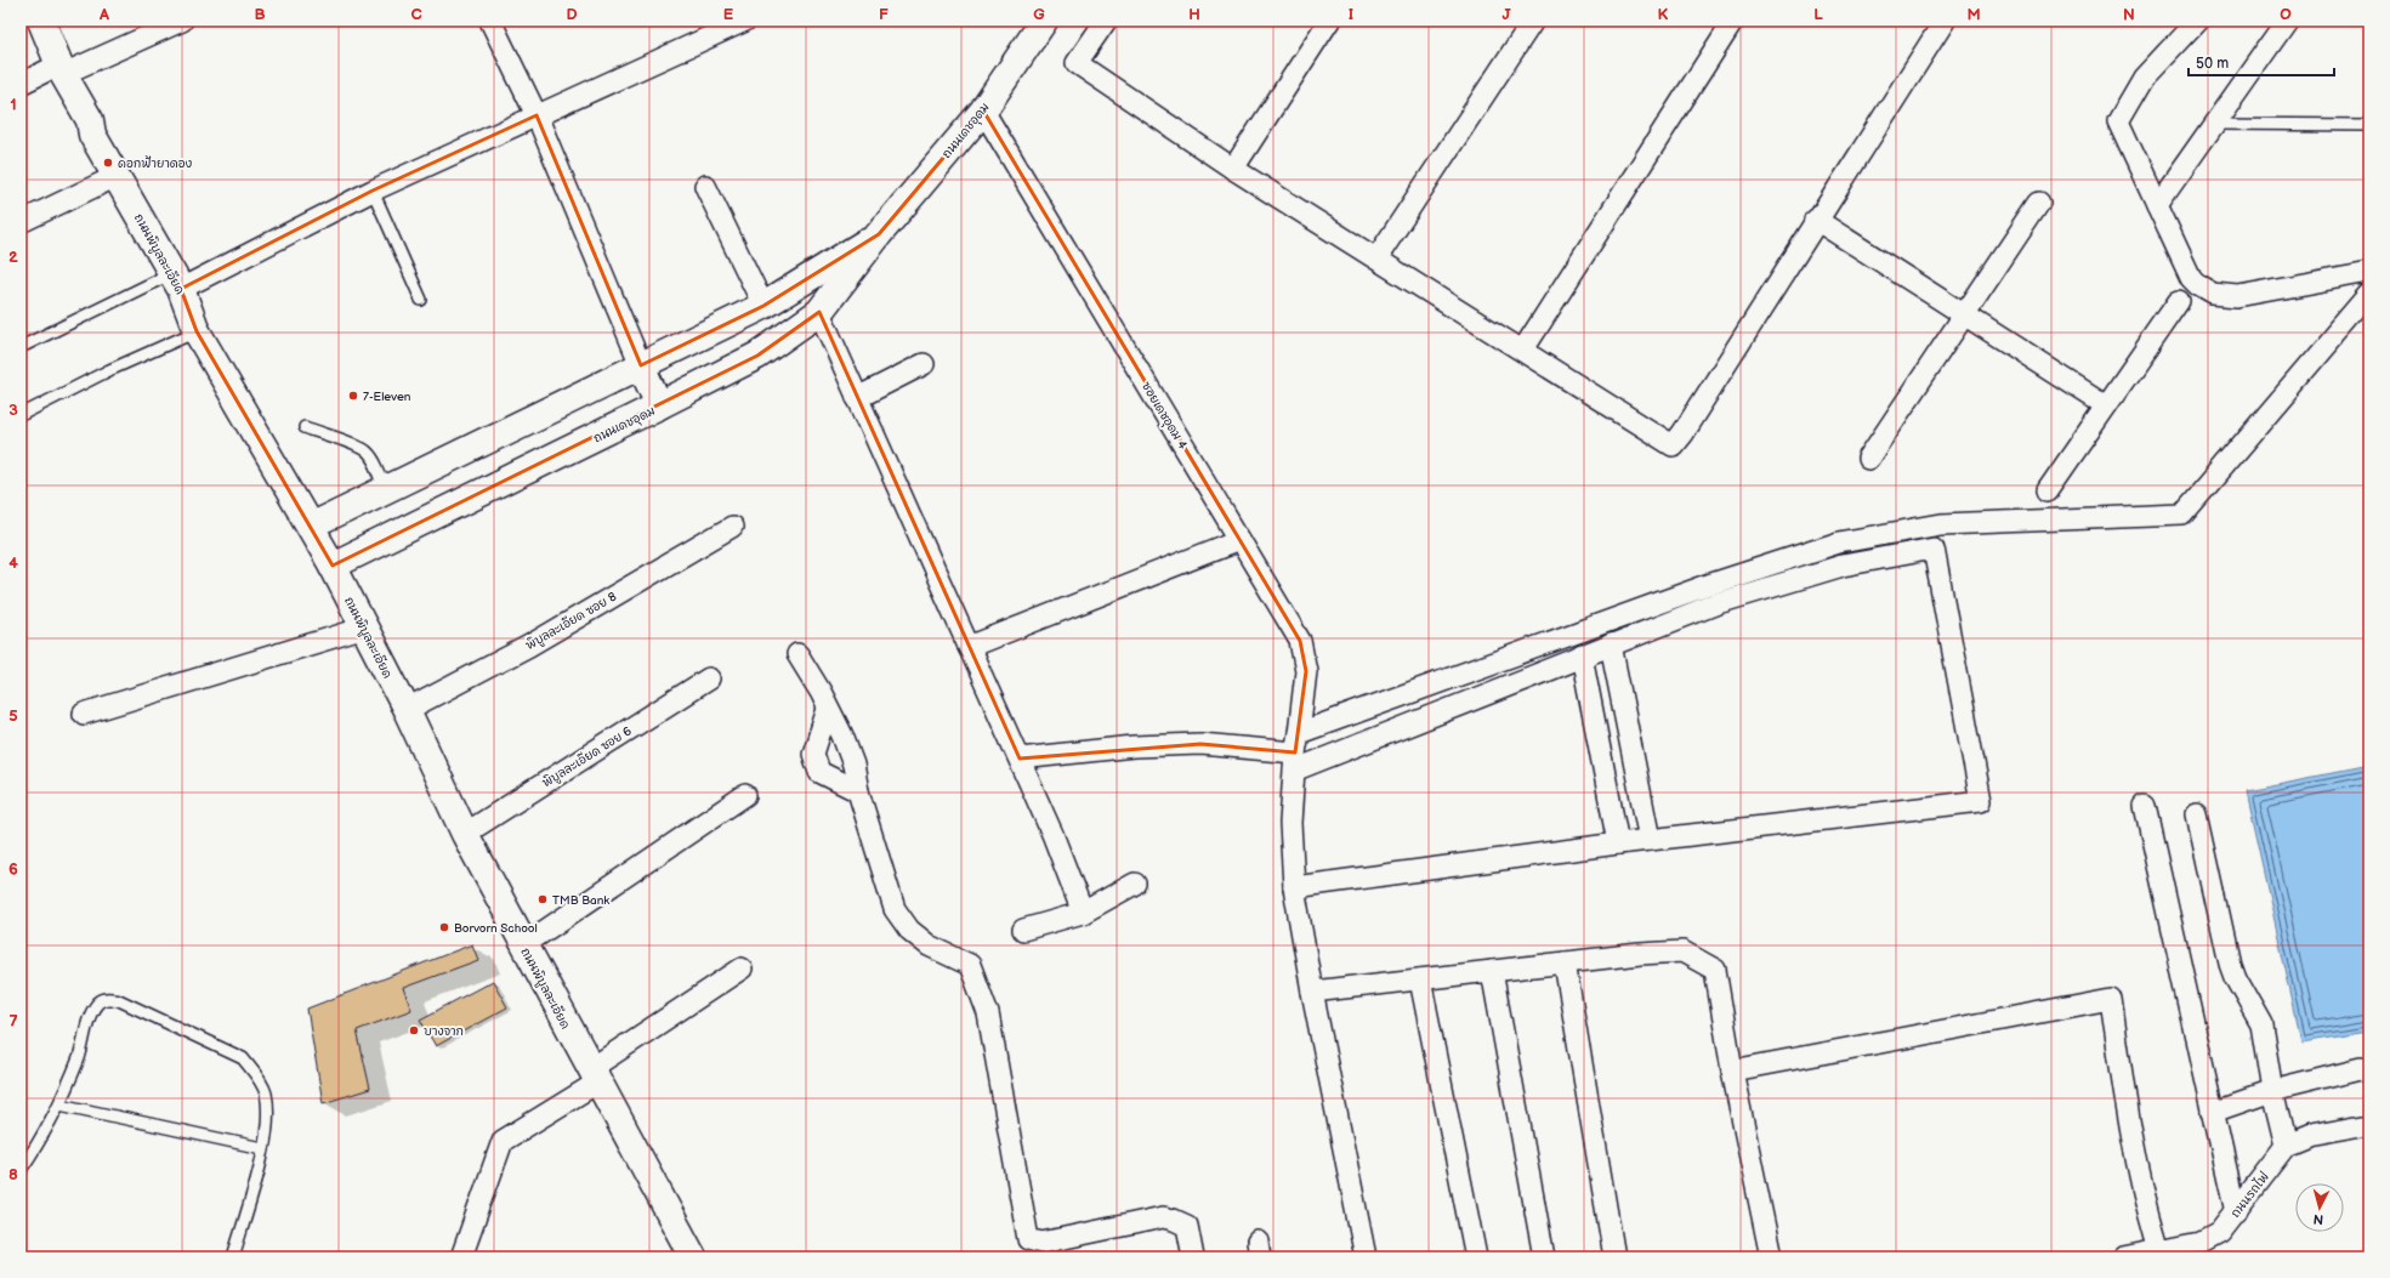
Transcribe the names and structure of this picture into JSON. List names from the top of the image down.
{
  "streets": {
    "main road": ["ถนนเดชอุดม", "ถนนพิบูลละเอียด"],
    "street": [
      "ซอยเดชอุดม 4",
      "พิบูลละเอียด ซอย 8",
      "พิบูลละเอียด ซอย 6",
      "ถนนรถไฟ"
    ]
  },
  "crossings": [
    ["ถนนเดชอุดม", "ถนนพิบูลละเอียด"],
    ["ถนนเดชอุดม", "ซอยเดชอุดม 4"],
    ["ถนนพิบูลละเอียด", "พิบูลละเอียด ซอย 8"],
    ["ถนนพิบูลละเอียด", "พิบูลละเอียด ซอย 6"]
  ],
  "places": [
    "ดอกฟ้ายาดอง",
    "7-Eleven",
    "TMB Bank",
    "Borvorn School",
    "บางจาก"
  ],
  "scale_bar": "50 m",
  "north": "bottom",
  "grid": {
    "columns": [
      "A",
      "B",
      "C",
      "D",
      "E",
      "F",
      "G",
      "H",
      "I",
      "J",
      "K",
      "L",
      "M",
      "N",
      "O"
    ],
    "rows": [
      "1",
      "2",
      "3",
      "4",
      "5",
      "6",
      "7",
      "8"
    ]
  }
}
